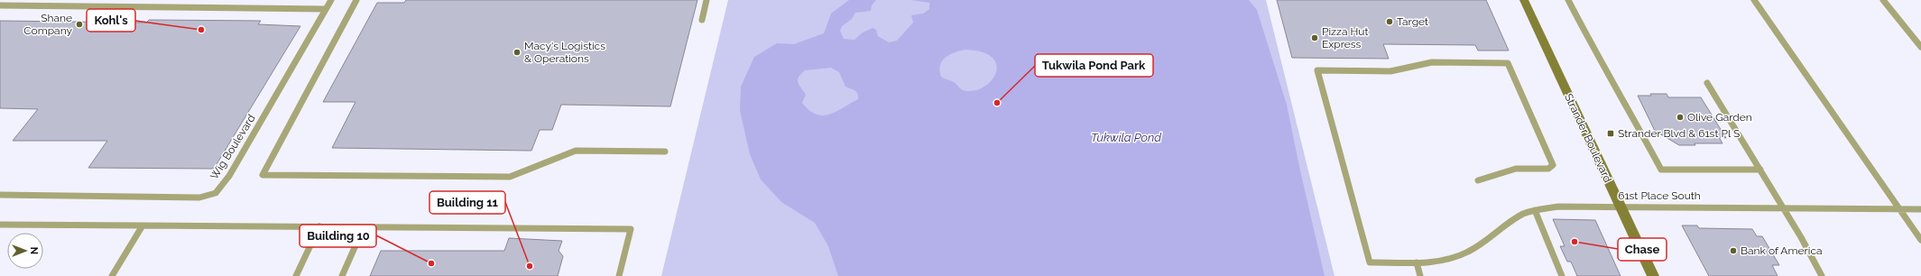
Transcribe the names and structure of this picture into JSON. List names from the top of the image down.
{
  "streets": {
    "main road": ["Strander Boulevard"],
    "lane": ["Wig Boulevard", "61st Place South"]
  },
  "crossings": [
    ["Strander Boulevard", "61st Place South"]
  ],
  "water": ["Tukwila Pond"],
  "places": {
    "other": [
      "Target",
      "Shane Company",
      "Kohl's",
      "Pizza Hut Express",
      "Macy's Logistics & Operations",
      "Tukwila Pond Park",
      "Olive Garden",
      "Chase",
      "Bank of America",
      "Building 10",
      "Building 11"
    ],
    "transit": ["Strander Blvd & 61st Pl S"]
  },
  "north": "right"
}
